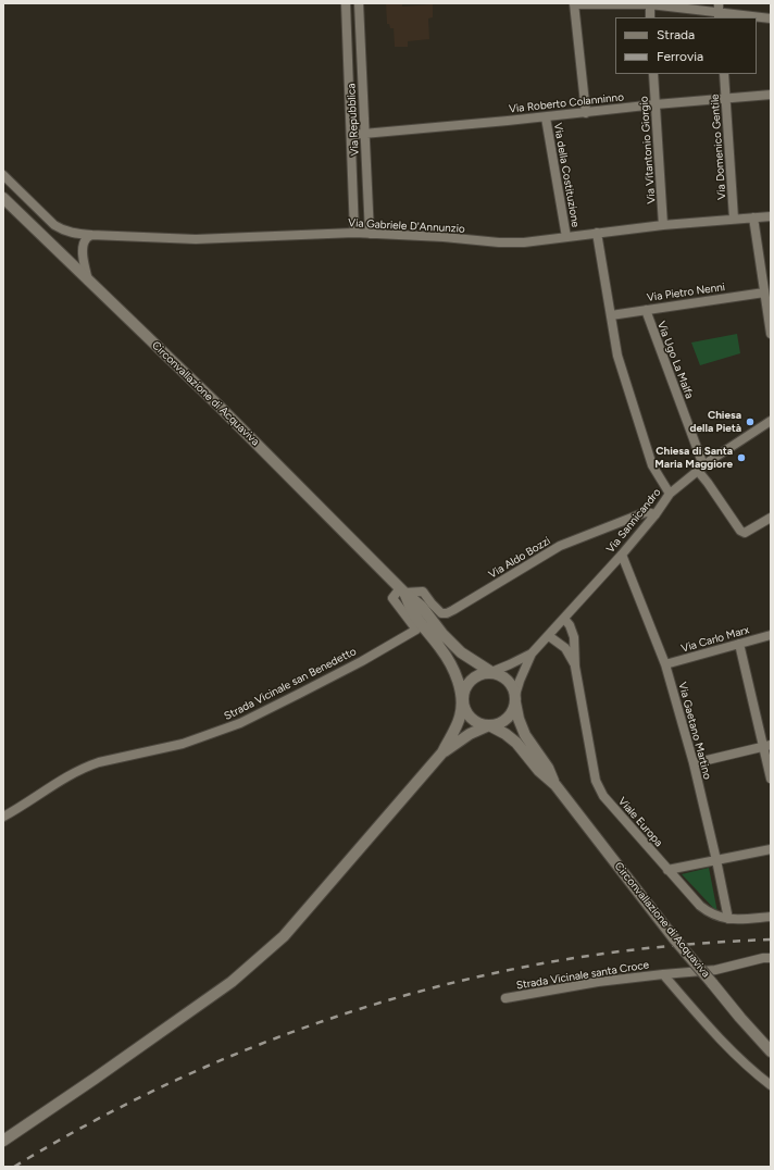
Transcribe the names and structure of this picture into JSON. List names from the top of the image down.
{
  "streets": {
    "main road": ["Circonvallazione di Acquaviva"],
    "street": [
      "Via Roberto Colanninno",
      "Via Repubblica",
      "Via Domenico Gentile",
      "Via Vitantonio Giorgio",
      "Via della Costituzione",
      "Via Gabriele D'Annunzio",
      "Via Pietro Nenni",
      "Via Ugo La Malfa",
      "Via Sannicandro",
      "Via Aldo Bozzi",
      "Via Carlo Marx",
      "Strada Vicinale san Benedetto",
      "Via Gaetano Martino",
      "Viale Europa",
      "Strada Vicinale santa Croce"
    ]
  },
  "crossings": [
    ["Via Roberto Colanninno", "Via Repubblica"],
    ["Via Roberto Colanninno", "Via Domenico Gentile"],
    ["Via Roberto Colanninno", "Via Vitantonio Giorgio"],
    ["Via Roberto Colanninno", "Via della Costituzione"],
    ["Via Repubblica", "Via Gabriele D'Annunzio"],
    ["Via Domenico Gentile", "Via Gabriele D'Annunzio"],
    ["Via Vitantonio Giorgio", "Via Gabriele D'Annunzio"],
    ["Via della Costituzione", "Via Gabriele D'Annunzio"],
    ["Via Pietro Nenni", "Via Ugo La Malfa"],
    ["Via Ugo La Malfa", "Via Sannicandro"],
    ["Circonvallazione di Acquaviva", "Via Aldo Bozzi"],
    ["Circonvallazione di Acquaviva", "Strada Vicinale san Benedetto"],
    ["Via Sannicandro", "Via Aldo Bozzi"],
    ["Via Sannicandro", "Via Gaetano Martino"],
    ["Via Sannicandro", "Viale Europa"],
    ["Via Aldo Bozzi", "Strada Vicinale san Benedetto"],
    ["Via Carlo Marx", "Via Gaetano Martino"],
    ["Via Gaetano Martino", "Viale Europa"]
  ],
  "places": ["Chiesa della Pietà", "Chiesa di Santa Maria Maggiore"],
  "legend": ["Strada", "Ferrovia"]
}
